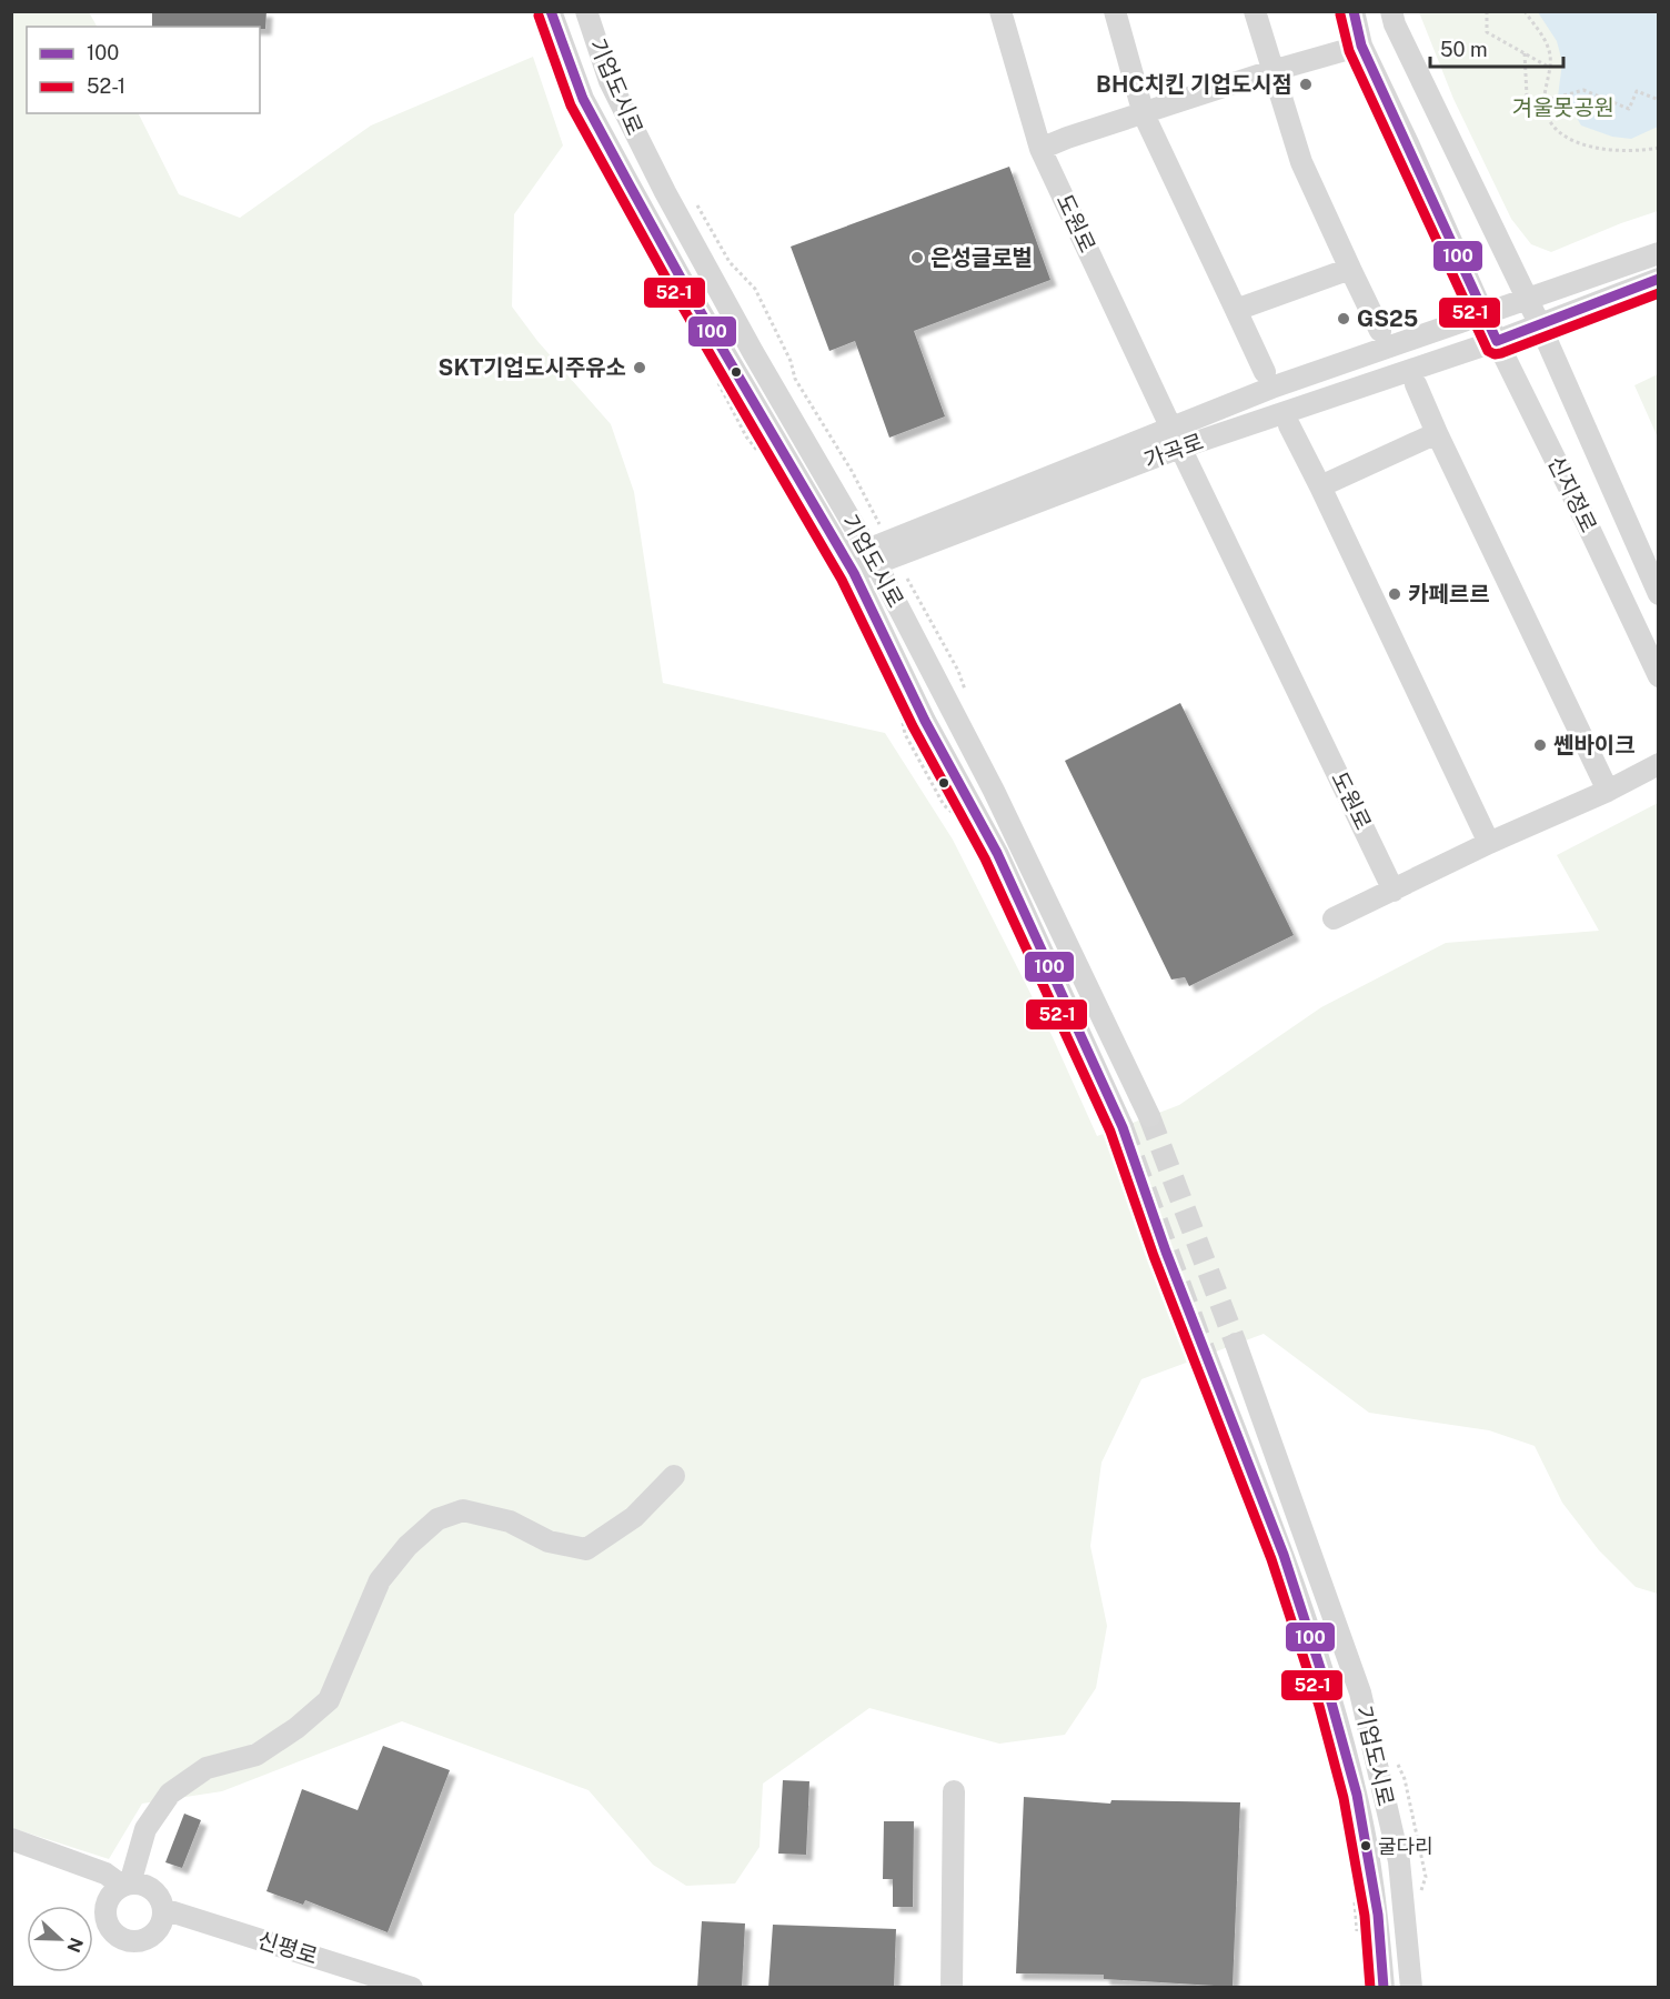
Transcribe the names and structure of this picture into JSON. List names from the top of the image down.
{
  "streets": {
    "street": [
      "기업도시로",
      "도원로",
      "가곡로",
      "신지정로",
      "신평로"
    ]
  },
  "crossings": [
    ["기업도시로", "가곡로"],
    ["도원로", "가곡로"],
    ["가곡로", "신지정로"]
  ],
  "parks": ["겨울못공원"],
  "places": [
    "BHC치킨 기업도시점",
    "은성글로벌",
    "GS25",
    "SKT기업도시주유소",
    "카페르르",
    "쎈바이크",
    "굴다리"
  ],
  "lines": ["transit line 100", "transit line 52-1"],
  "legend": ["100", "52-1"],
  "scale_bar": "50 m",
  "north": "right"
}
